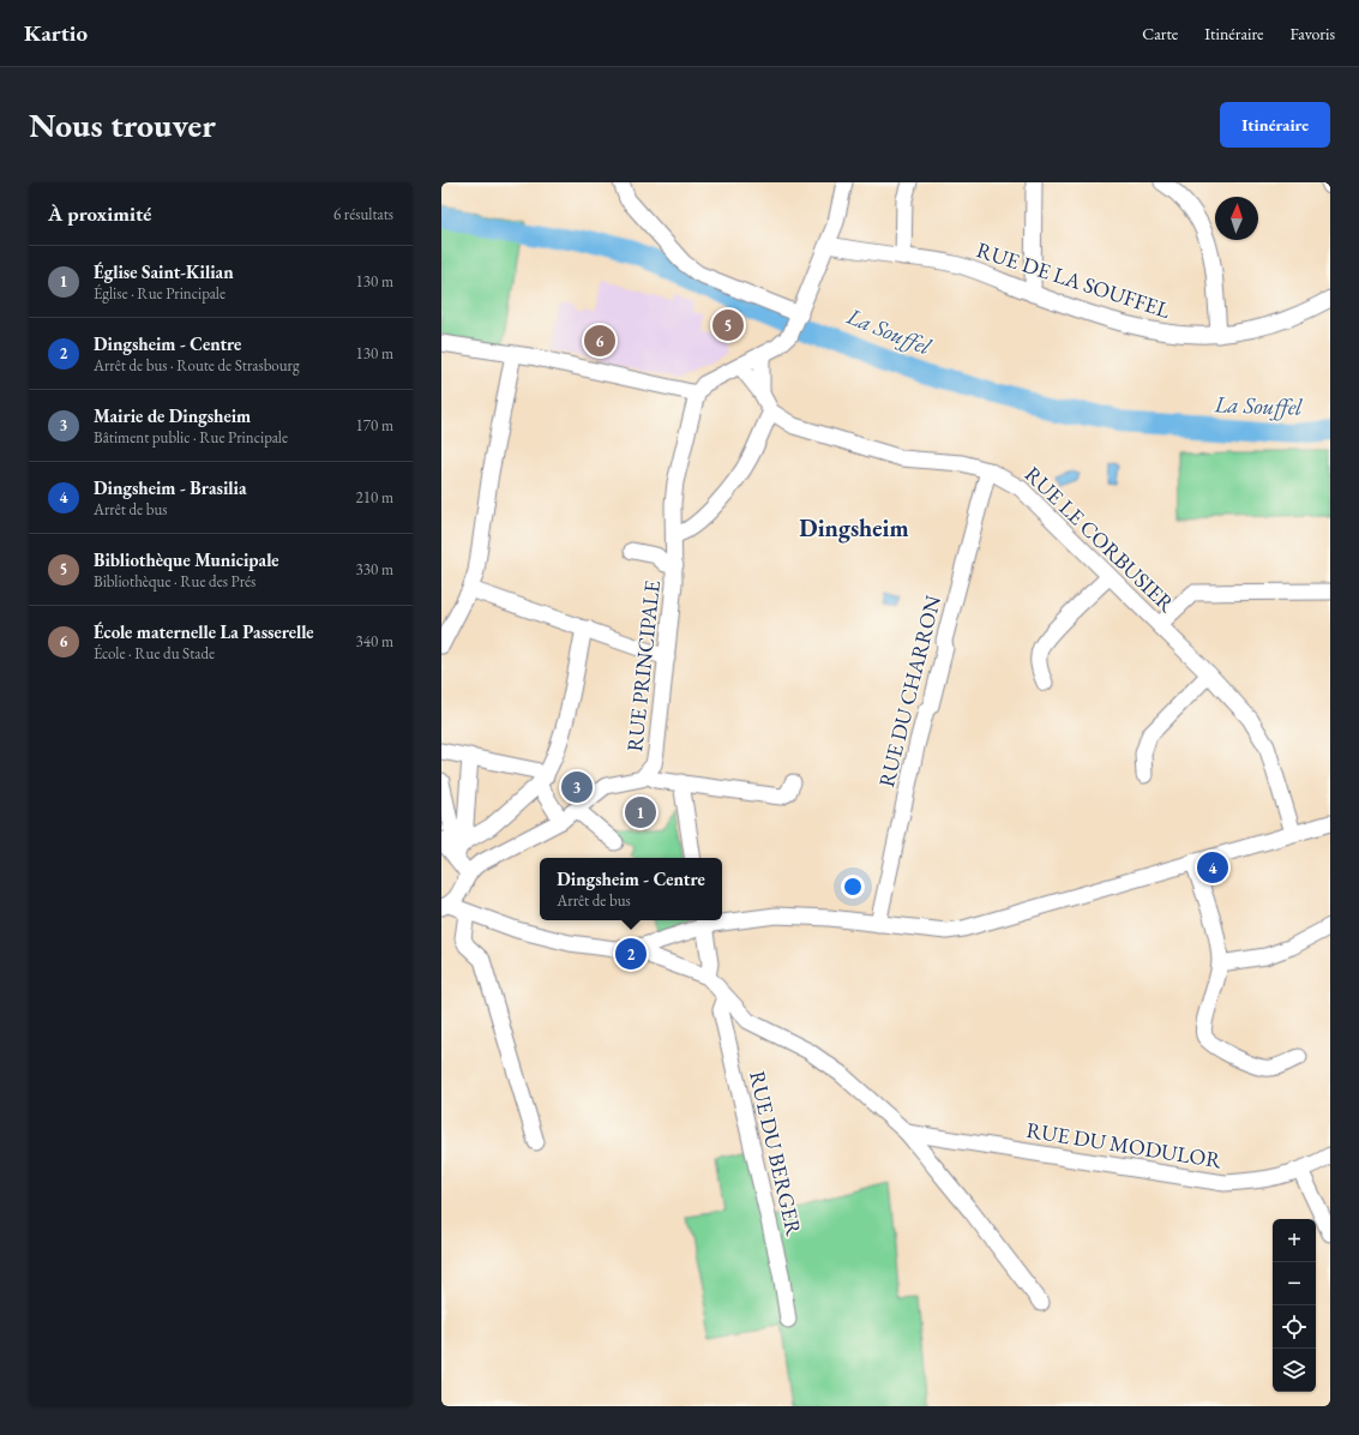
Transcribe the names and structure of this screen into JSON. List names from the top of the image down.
{
  "streets": {
    "street": [
      "RUE DE LA SOUFFEL",
      "RUE LE CORBUSIER",
      "RUE PRINCIPALE",
      "RUE DU CHARRON",
      "RUE DU MODULOR",
      "RUE DU BERGER"
    ]
  },
  "crossings": [
    ["RUE LE CORBUSIER", "RUE DU CHARRON"]
  ],
  "districts": ["Dingsheim"],
  "water": ["La Souffel"],
  "north": "top",
  "page": {
    "header": "Kartio",
    "nav": ["Carte", "Itinéraire", "Favoris"],
    "buttons": "Itinéraire",
    "title": "Nous trouver",
    "heading": ["À proximité", "6 résultats"],
    "list": [
      {
        "mark": "1",
        "name": "Église Saint-Kilian",
        "note": "Église · Rue Principale",
        "value": "130 m"
      },
      {
        "mark": "2",
        "name": "Dingsheim - Centre",
        "note": "Arrêt de bus · Route de Strasbourg",
        "value": "130 m"
      },
      {
        "mark": "3",
        "name": "Mairie de Dingsheim",
        "note": "Bâtiment public · Rue Principale",
        "value": "170 m"
      },
      {
        "mark": "4",
        "name": "Dingsheim - Brasilia",
        "note": "Arrêt de bus",
        "value": "210 m"
      },
      {
        "mark": "5",
        "name": "Bibliothèque Municipale",
        "note": "Bibliothèque · Rue des Prés",
        "value": "330 m"
      },
      {
        "mark": "6",
        "name": "École maternelle La Passerelle",
        "note": "École · Rue du Stade",
        "value": "340 m"
      }
    ],
    "pins": [
      "5",
      "6",
      "3",
      "1",
      "4",
      "2"
    ],
    "popup": ["Dingsheim - Centre", "Arrêt de bus"],
    "map_buttons": ["+", "−"]
  }
}
